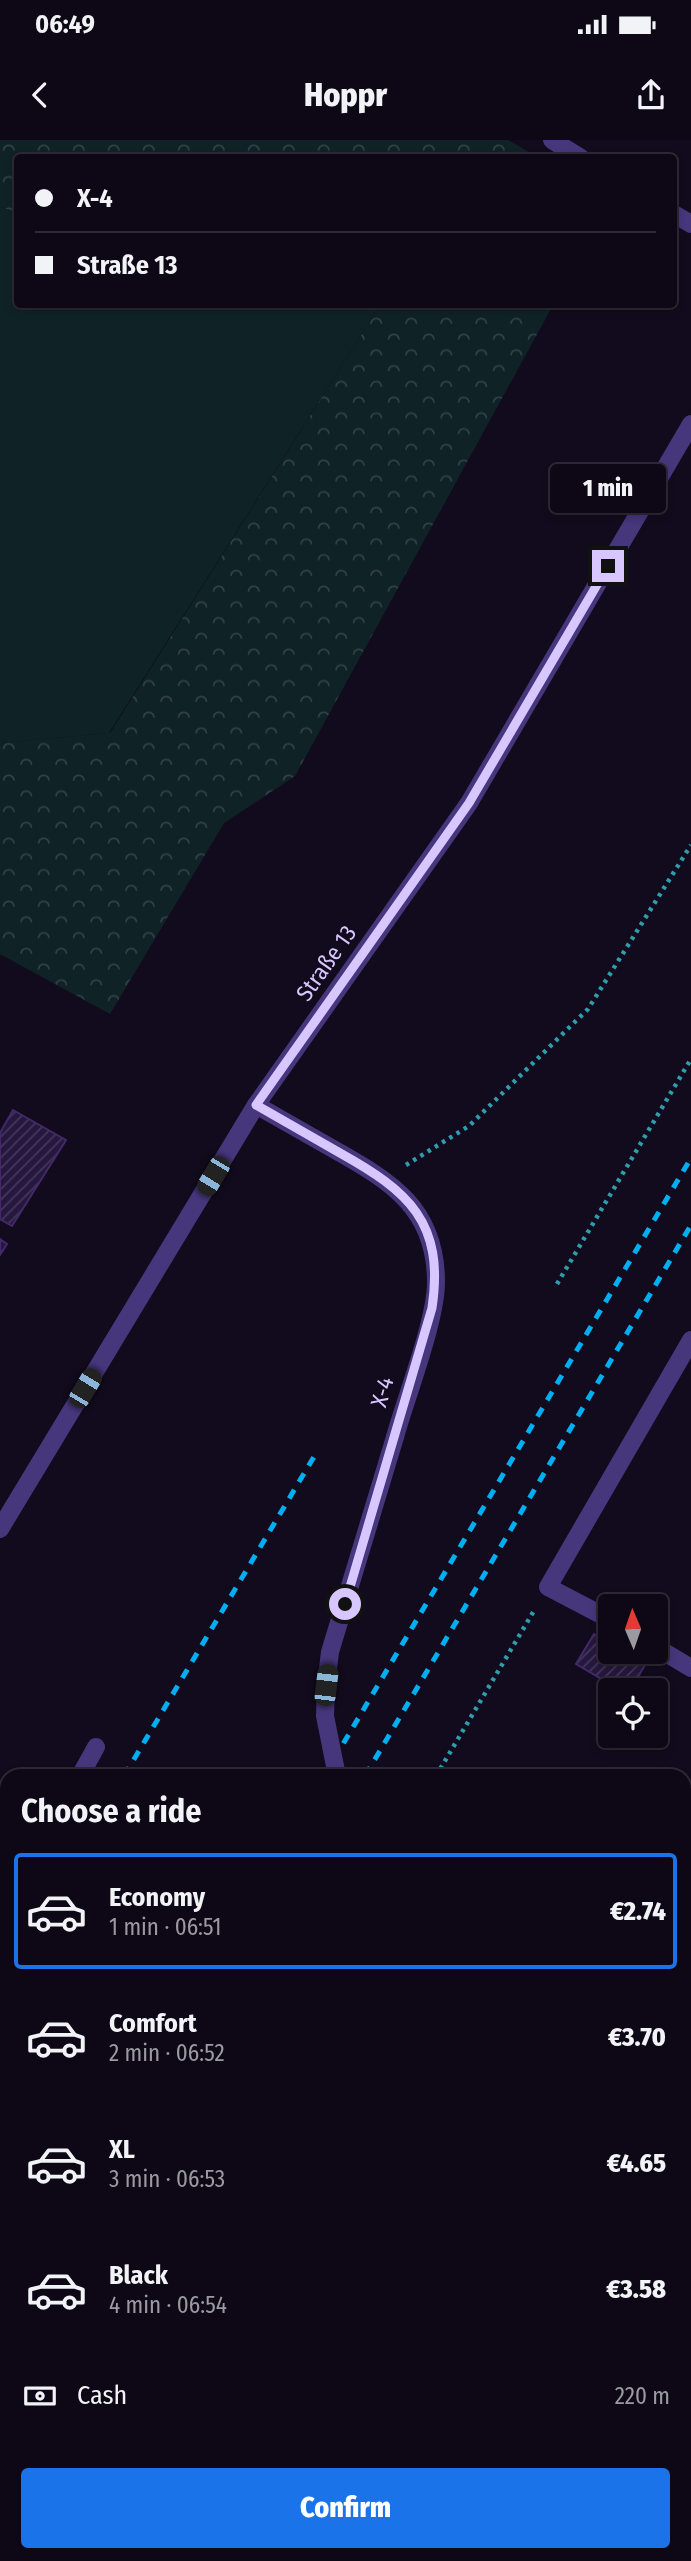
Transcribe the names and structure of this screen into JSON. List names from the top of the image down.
{
  "streets": {
    "street": ["Straße 13", "X-4"]
  },
  "crossings": [
    ["Straße 13", "X-4"]
  ],
  "north": "top",
  "page": {
    "status": "06:49",
    "header": "Hoppr",
    "banner": ["X-4", "Straße 13"],
    "bubble": "1 min",
    "heading": "Choose a ride",
    "list": [
      {
        "name": "Economy",
        "note": "1 min · 06:51",
        "value": "€2.74"
      },
      {
        "name": "Comfort",
        "note": "2 min · 06:52",
        "value": "€3.70"
      },
      {
        "name": "XL",
        "note": "3 min · 06:53",
        "value": "€4.65"
      },
      {
        "name": "Black",
        "note": "4 min · 06:54",
        "value": "€3.58"
      }
    ],
    "pay": ["Cash", "220 m"],
    "buttons": "Confirm"
  }
}
